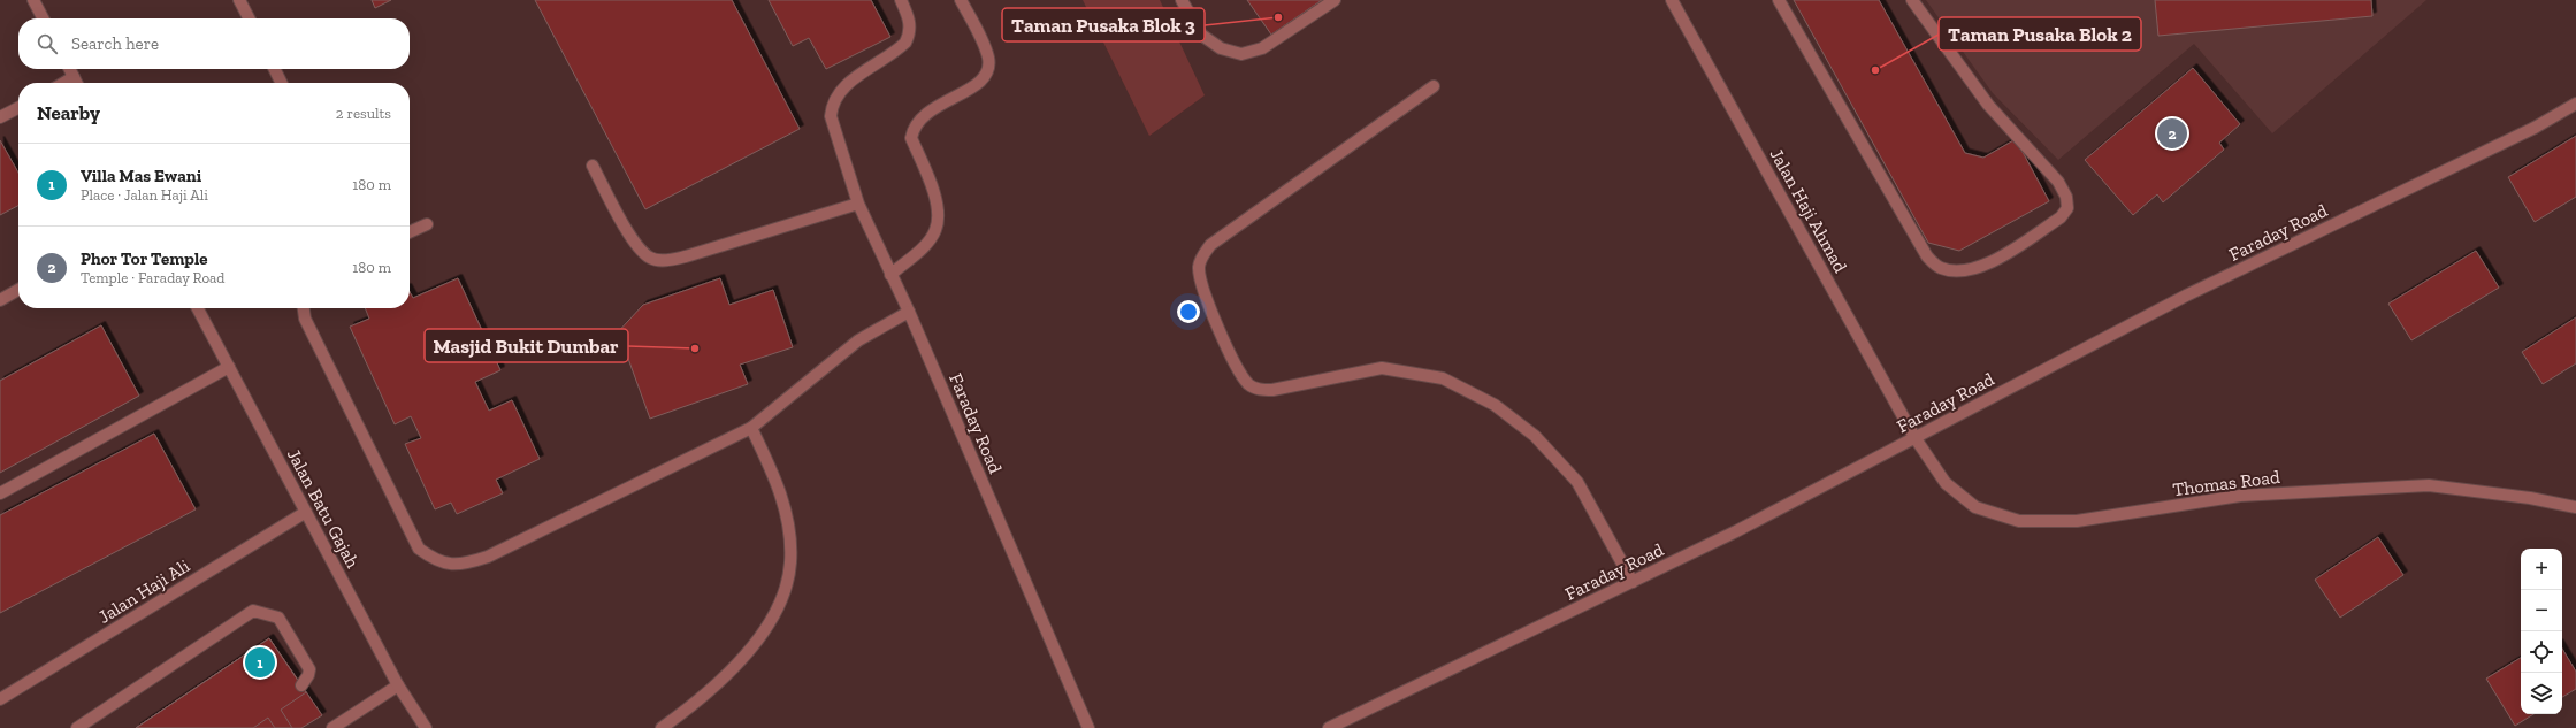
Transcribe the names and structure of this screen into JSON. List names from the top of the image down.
{
  "streets": {
    "street": [
      "Jalan Haji Ahmad",
      "Faraday Road",
      "Thomas Road",
      "Jalan Batu Gajah",
      "Jalan Haji Ali"
    ]
  },
  "crossings": [
    ["Jalan Haji Ahmad", "Faraday Road"],
    ["Jalan Haji Ahmad", "Thomas Road"],
    ["Faraday Road", "Thomas Road"],
    ["Jalan Batu Gajah", "Jalan Haji Ali"]
  ],
  "places": ["Taman Pusaka Blok 3", "Taman Pusaka Blok 2", "Masjid Bukit Dumbar"],
  "page": {
    "search": "Search here",
    "heading": ["Nearby", "2 results"],
    "pins": ["2", "1"],
    "list": [
      {
        "mark": "1",
        "name": "Villa Mas Ewani",
        "note": "Place · Jalan Haji Ali",
        "value": "180 m"
      },
      {
        "mark": "2",
        "name": "Phor Tor Temple",
        "note": "Temple · Faraday Road",
        "value": "180 m"
      }
    ],
    "map_buttons": ["+", "−"]
  }
}
